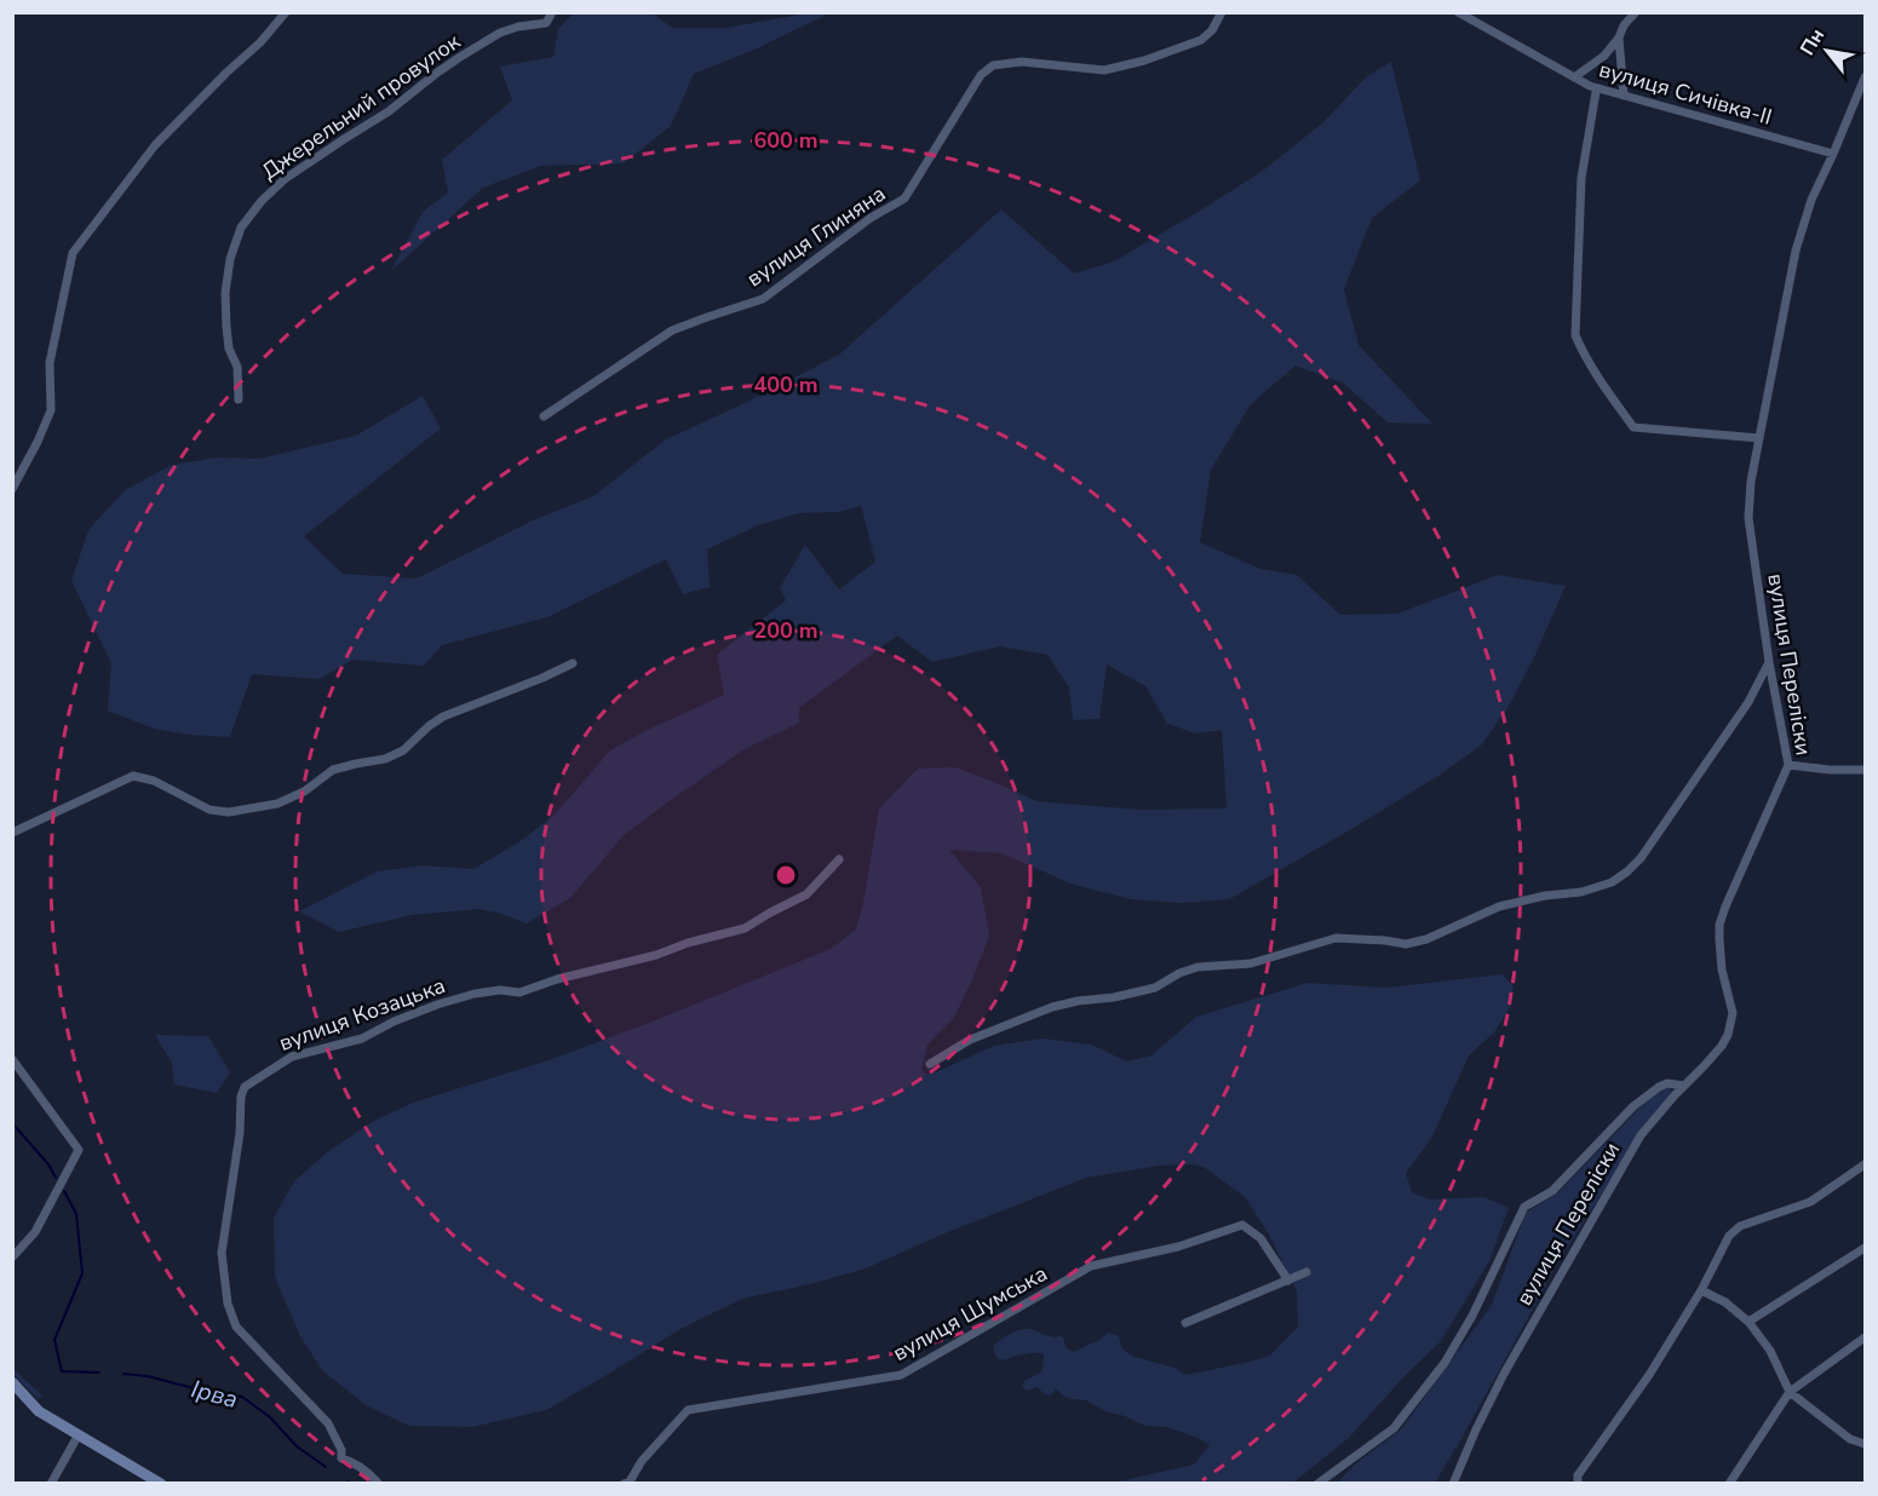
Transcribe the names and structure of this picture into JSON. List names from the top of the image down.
{
  "streets": {
    "street": [
      "вулиця Сичівка-II",
      "Джерельний провулок",
      "вулиця Глиняна",
      "вулиця Переліски",
      "вулиця Козацька",
      "вулиця Шумська"
    ]
  },
  "crossings": [
    ["вулиця Сичівка-II", "вулиця Переліски"]
  ],
  "water": ["Ірва"],
  "north": "top left",
  "rings": ["600 m", "400 m", "200 m"]
}
